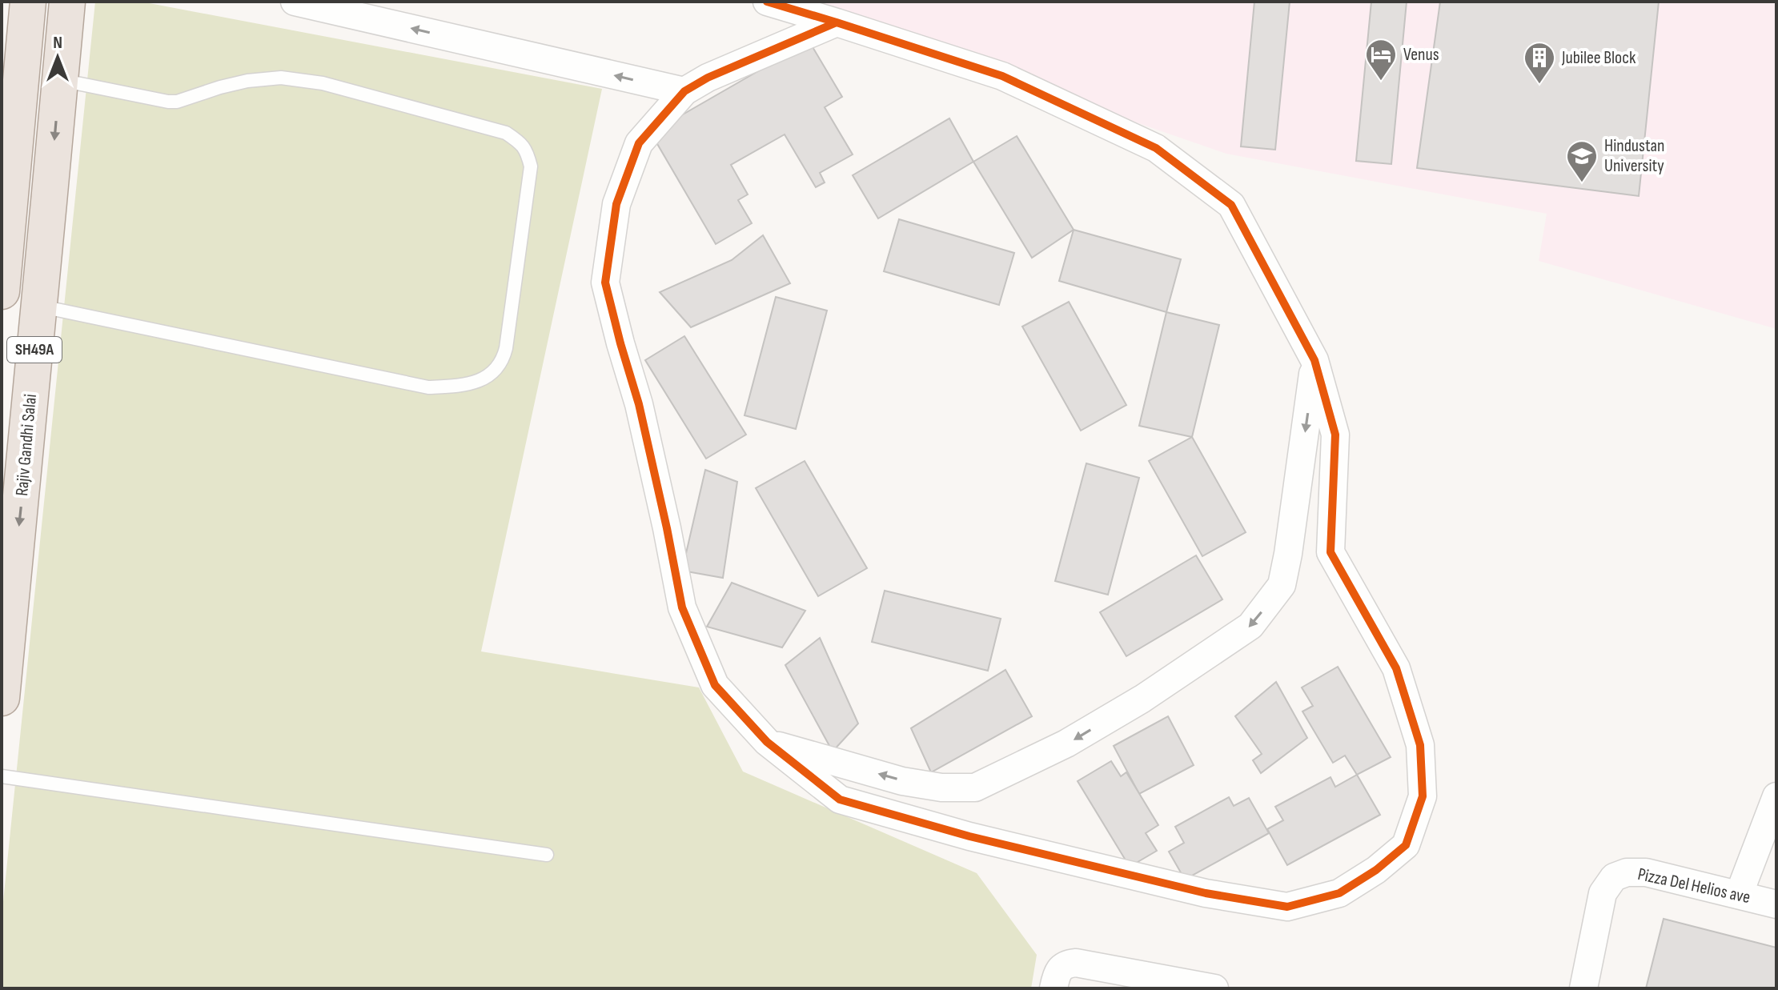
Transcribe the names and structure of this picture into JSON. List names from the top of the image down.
{
  "streets": {
    "main road": ["SH49A", "Rajiv Gandhi Salai"],
    "street": ["Pizza Del Helios ave"]
  },
  "places": {
    "hotel": ["Venus"],
    "building": ["Jubilee Block"],
    "school or university": ["Hindustan University"]
  },
  "north": "top"
}
